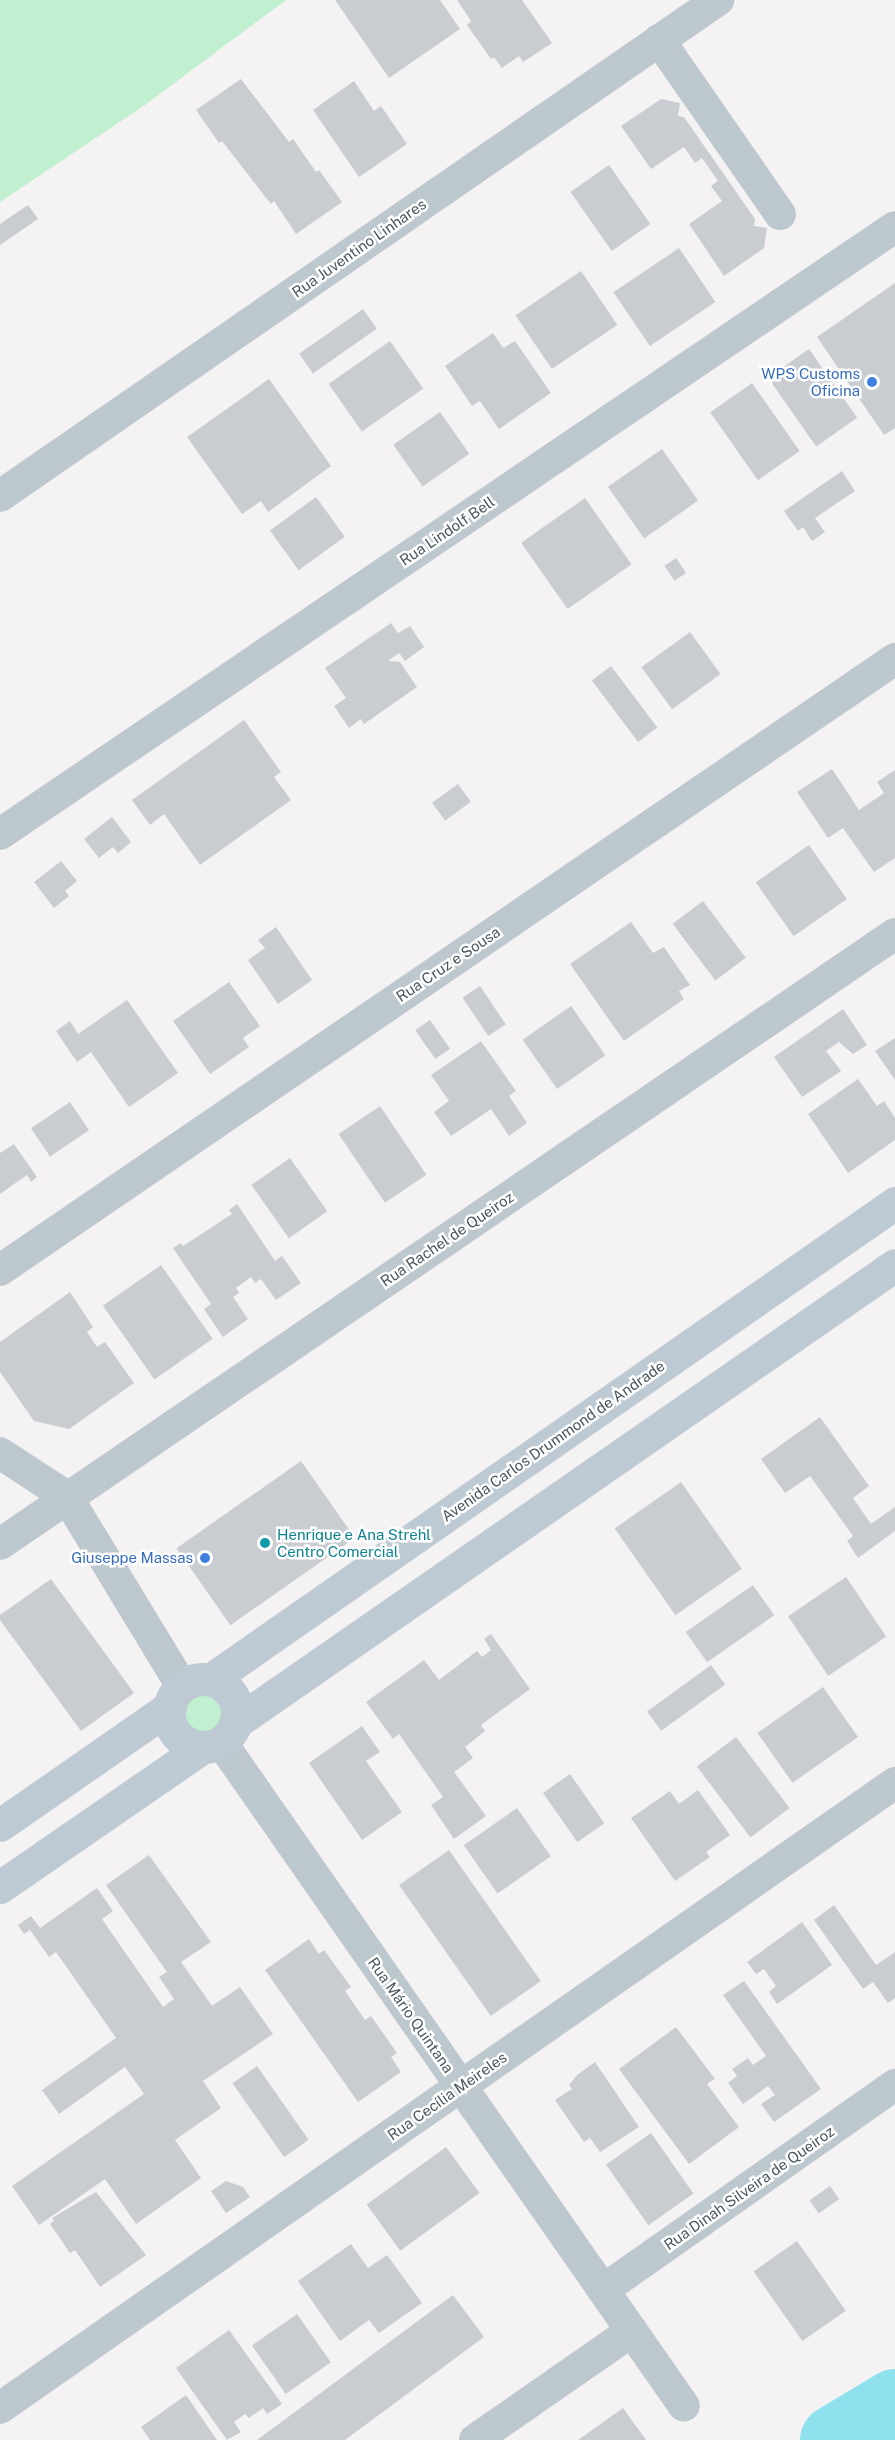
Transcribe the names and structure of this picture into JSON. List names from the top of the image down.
{
  "streets": {
    "main road": ["Avenida Carlos Drummond de Andrade"],
    "street": [
      "Rua Juventino Linhares",
      "Rua Lindolf Bell",
      "Rua Cruz e Sousa",
      "Rua Rachel de Queiroz",
      "Rua Mário Quintana",
      "Rua Cecília Meireles",
      "Rua Dinah Silveira de Queiroz"
    ]
  },
  "crossings": [
    ["Avenida Carlos Drummond de Andrade", "Rua Mário Quintana"],
    ["Rua Mário Quintana", "Rua Cecília Meireles"],
    ["Rua Mário Quintana", "Rua Dinah Silveira de Queiroz"]
  ],
  "places": ["WPS Customs Oficina", "Henrique e Ana Strehl Centro Comercial", "Giuseppe Massas"]
}
